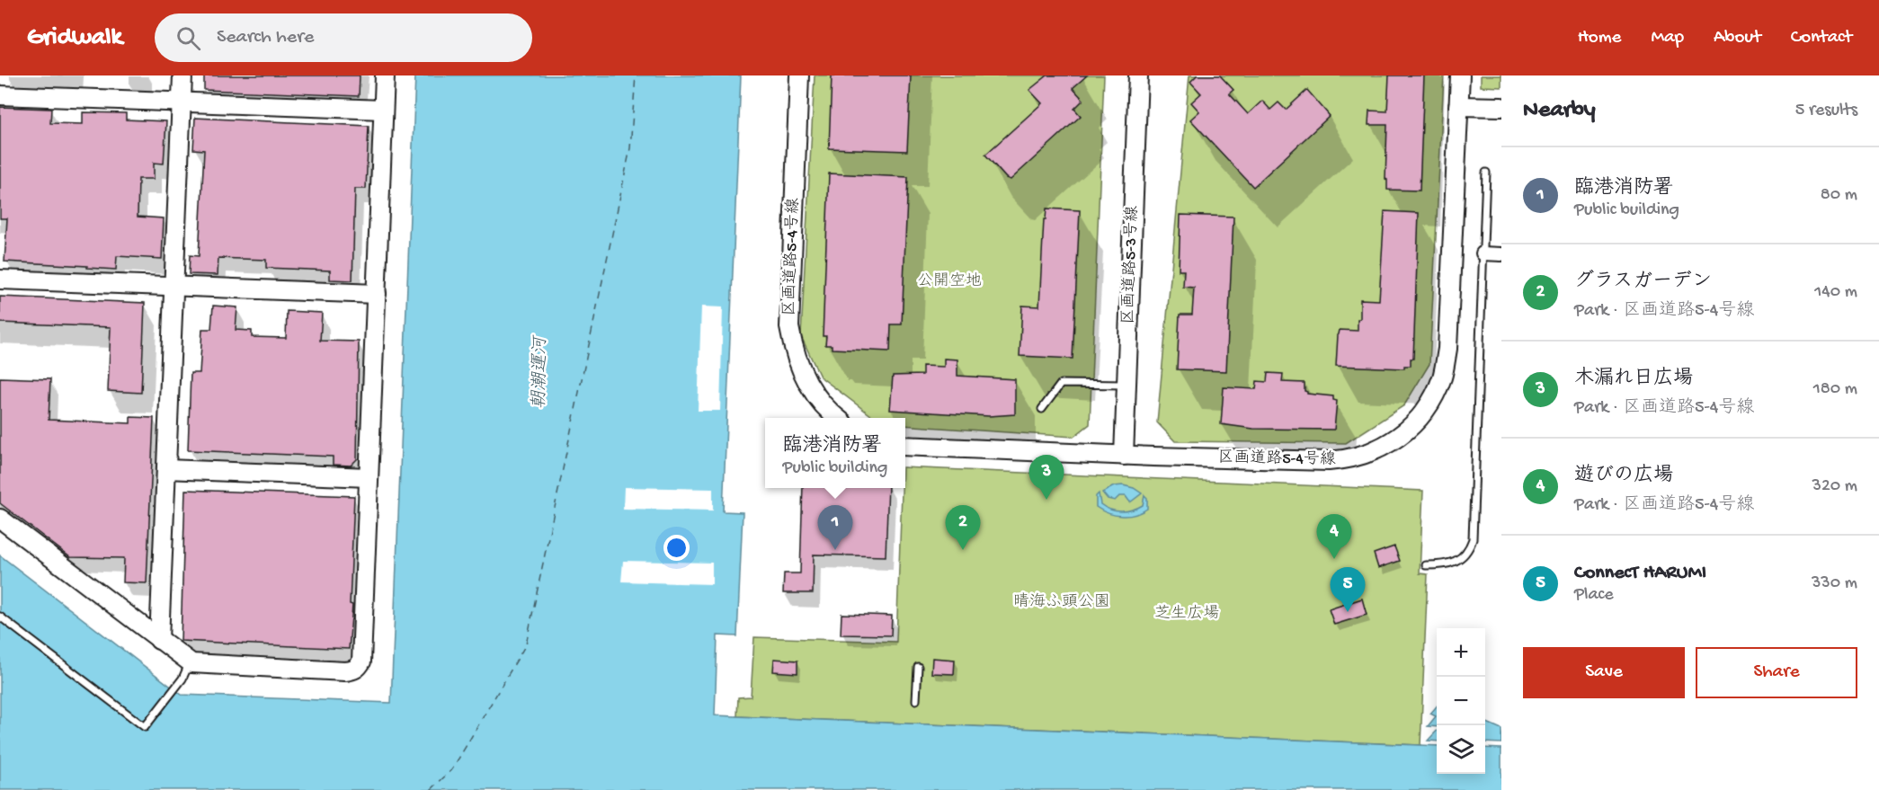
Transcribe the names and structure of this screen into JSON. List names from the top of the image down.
{
  "streets": {
    "street": ["区画道路5-4号線", "区画道路5-3号線"]
  },
  "crossings": [
    ["区画道路5-4号線", "区画道路5-3号線"]
  ],
  "water": ["朝潮運河"],
  "parks": ["公開空地", "晴海ふ頭公園", "芝生広場"],
  "page": {
    "header": "Gridwalk",
    "search": "Search here",
    "nav": [
      "Home",
      "Map",
      "About",
      "Contact"
    ],
    "heading": ["Nearby", "5 results"],
    "list": [
      {
        "mark": "1",
        "name": "臨港消防署",
        "note": "Public building",
        "value": "80 m"
      },
      {
        "mark": "2",
        "name": "グラスガーデン",
        "note": "Park · 区画道路5-4号線",
        "value": "140 m"
      },
      {
        "mark": "3",
        "name": "木漏れ日広場",
        "note": "Park · 区画道路5-4号線",
        "value": "180 m"
      },
      {
        "mark": "4",
        "name": "遊びの広場",
        "note": "Park · 区画道路5-4号線",
        "value": "320 m"
      },
      {
        "mark": "5",
        "name": "ConnecT HARUMI",
        "note": "Place",
        "value": "330 m"
      }
    ],
    "popup": ["臨港消防署", "Public building"],
    "pins": [
      "3",
      "1",
      "2",
      "4",
      "5"
    ],
    "map_buttons": ["+", "−"],
    "buttons": ["Save", "Share"]
  }
}
